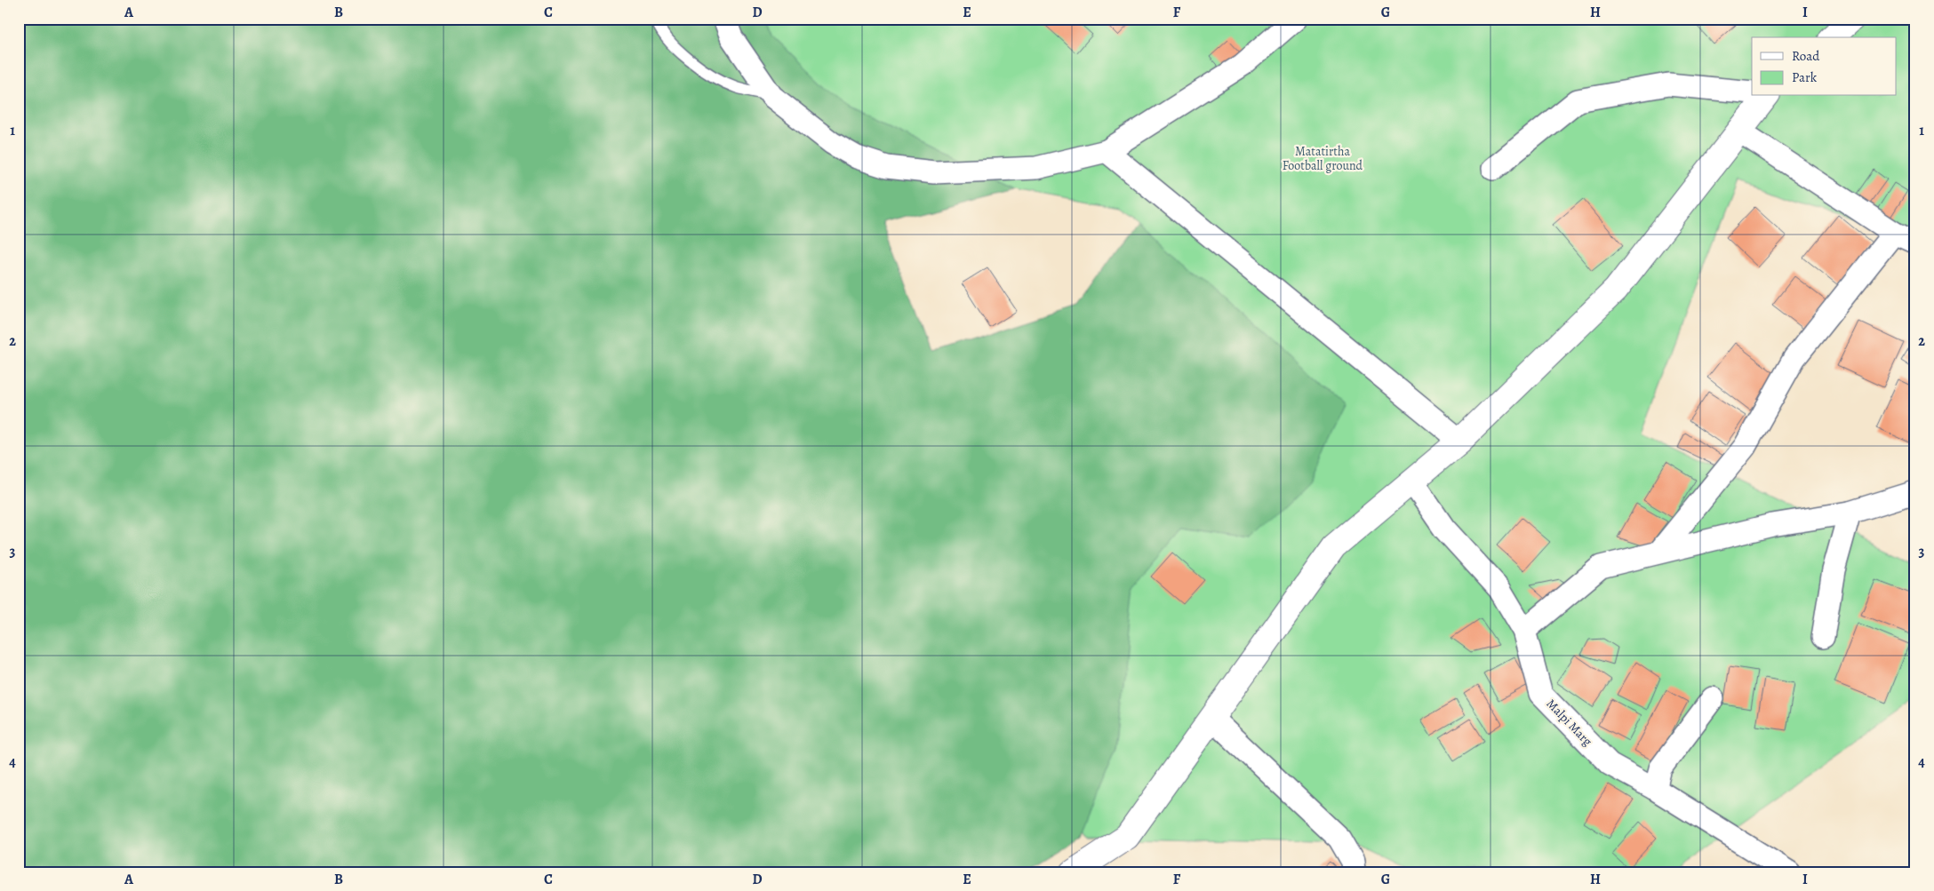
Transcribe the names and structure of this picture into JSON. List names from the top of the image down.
{
  "streets": {
    "street": ["Malpi Marg"]
  },
  "parks": ["Matatirtha Football ground"],
  "legend": ["Road", "Park"],
  "grid": {
    "columns": [
      "A",
      "B",
      "C",
      "D",
      "E",
      "F",
      "G",
      "H",
      "I"
    ],
    "rows": [
      "1",
      "2",
      "3",
      "4"
    ]
  }
}
